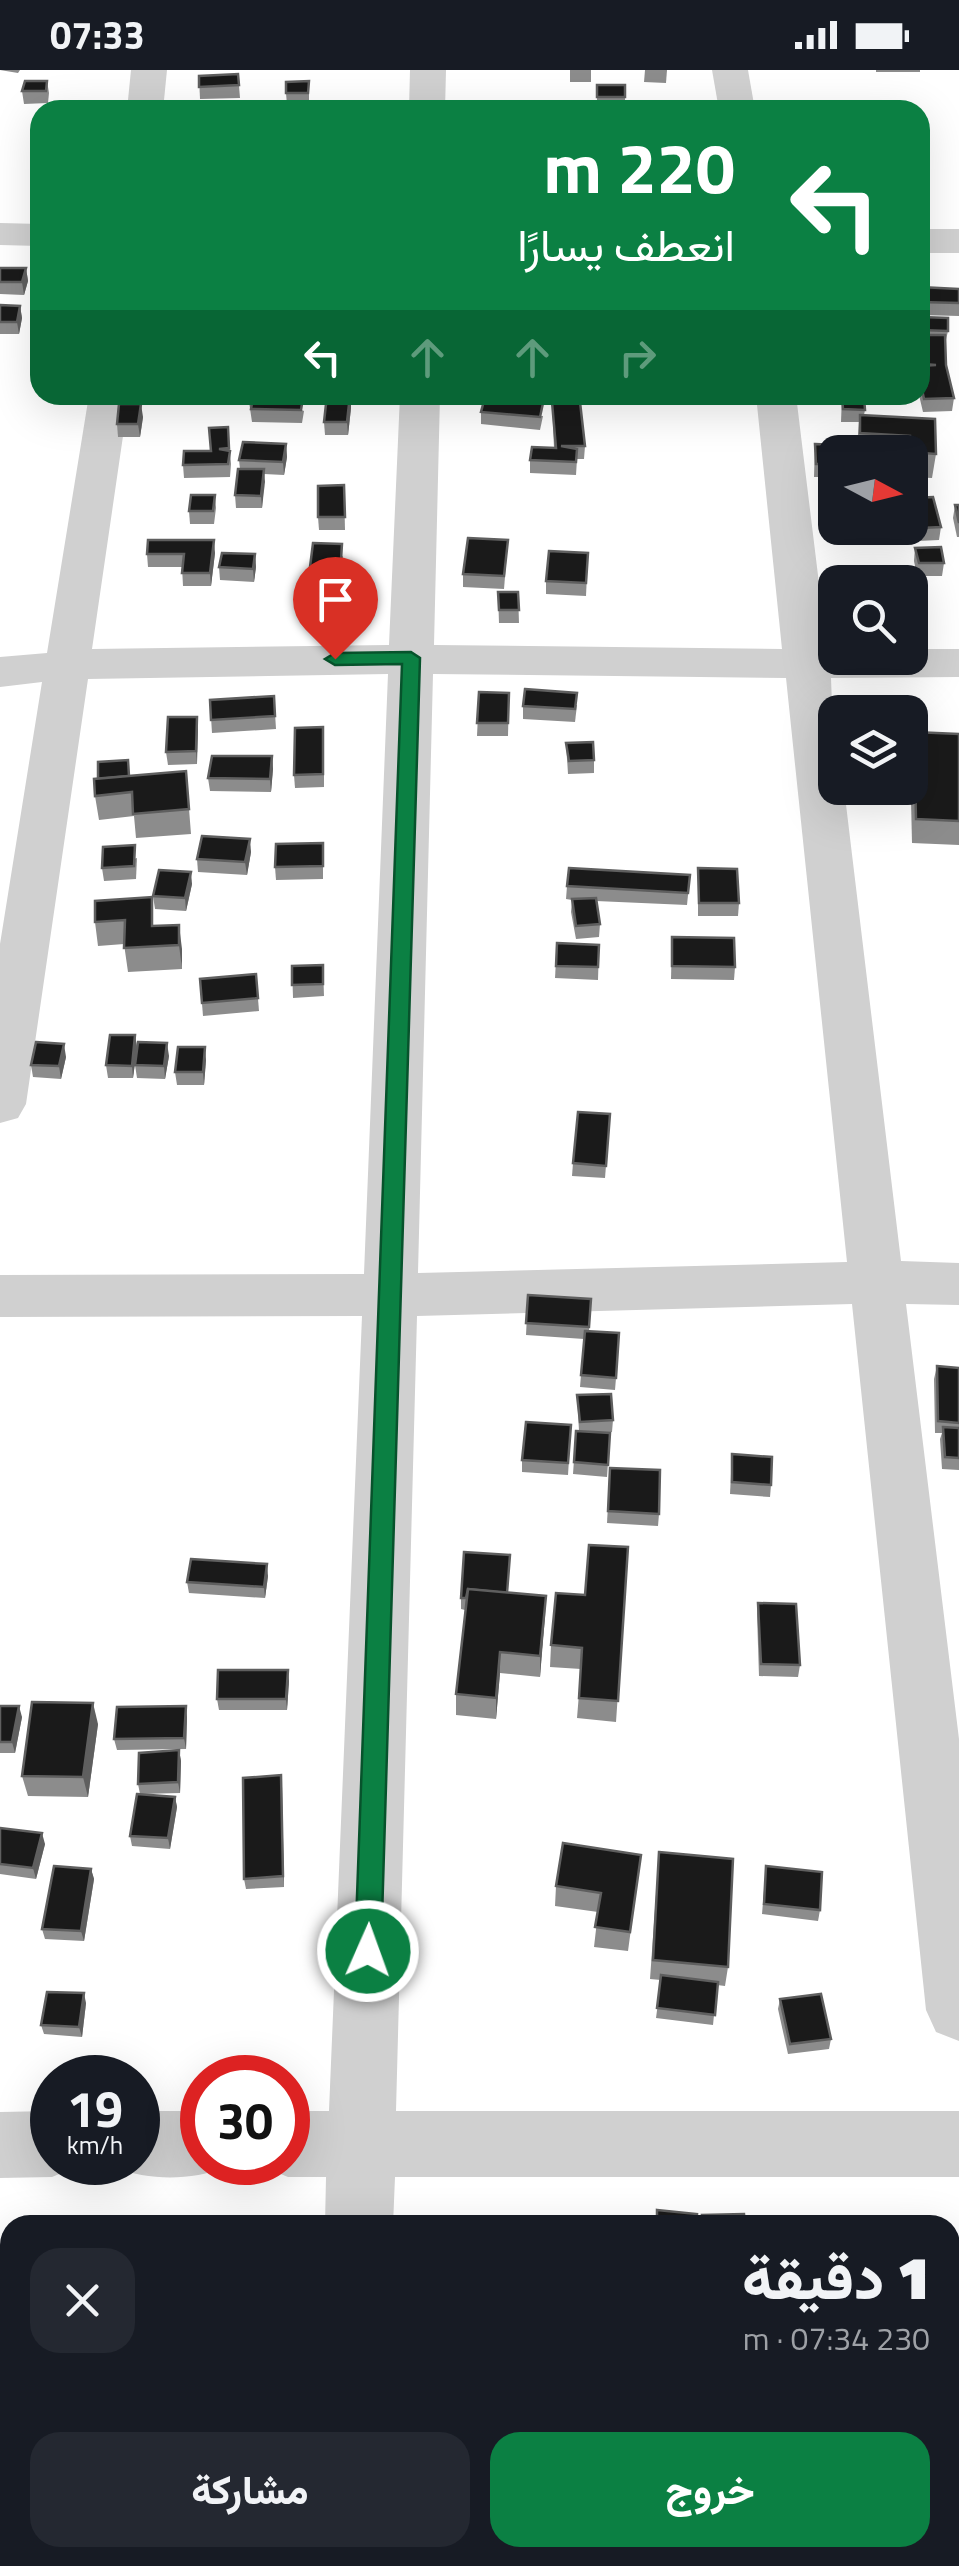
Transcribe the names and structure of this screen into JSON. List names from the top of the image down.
{
  "north": "right",
  "page": {
    "status": "07:33",
    "turn": ["220 m", "انعطف يسارًا"],
    "speed": "19 km/h",
    "limit": "30",
    "heading": ["1 دقيقة", "230 m · 07:34"],
    "buttons": ["خروج", "مشاركة"]
  }
}
